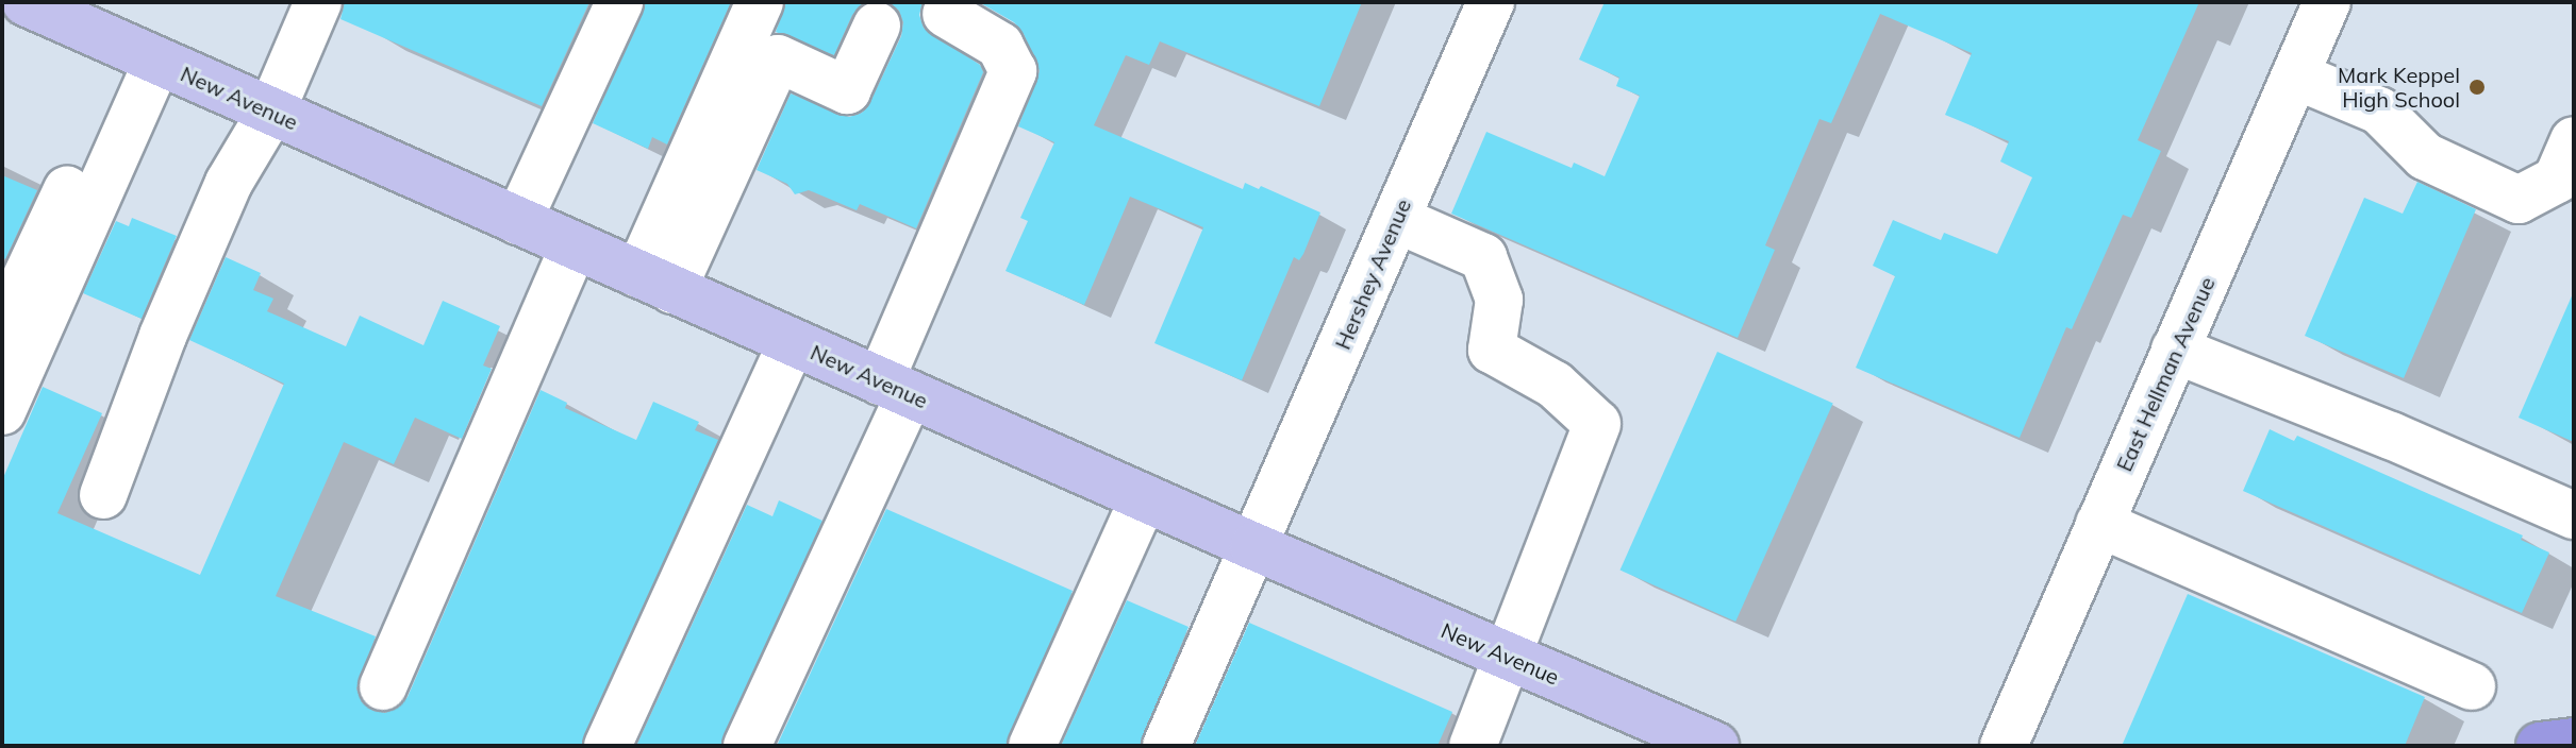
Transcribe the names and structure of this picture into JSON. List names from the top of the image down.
{
  "streets": {
    "main road": ["New Avenue"],
    "street": ["Hershey Avenue", "East Hellman Avenue"]
  },
  "crossings": [
    ["New Avenue", "Hershey Avenue"]
  ],
  "places": ["Mark Keppel High School"]
}
